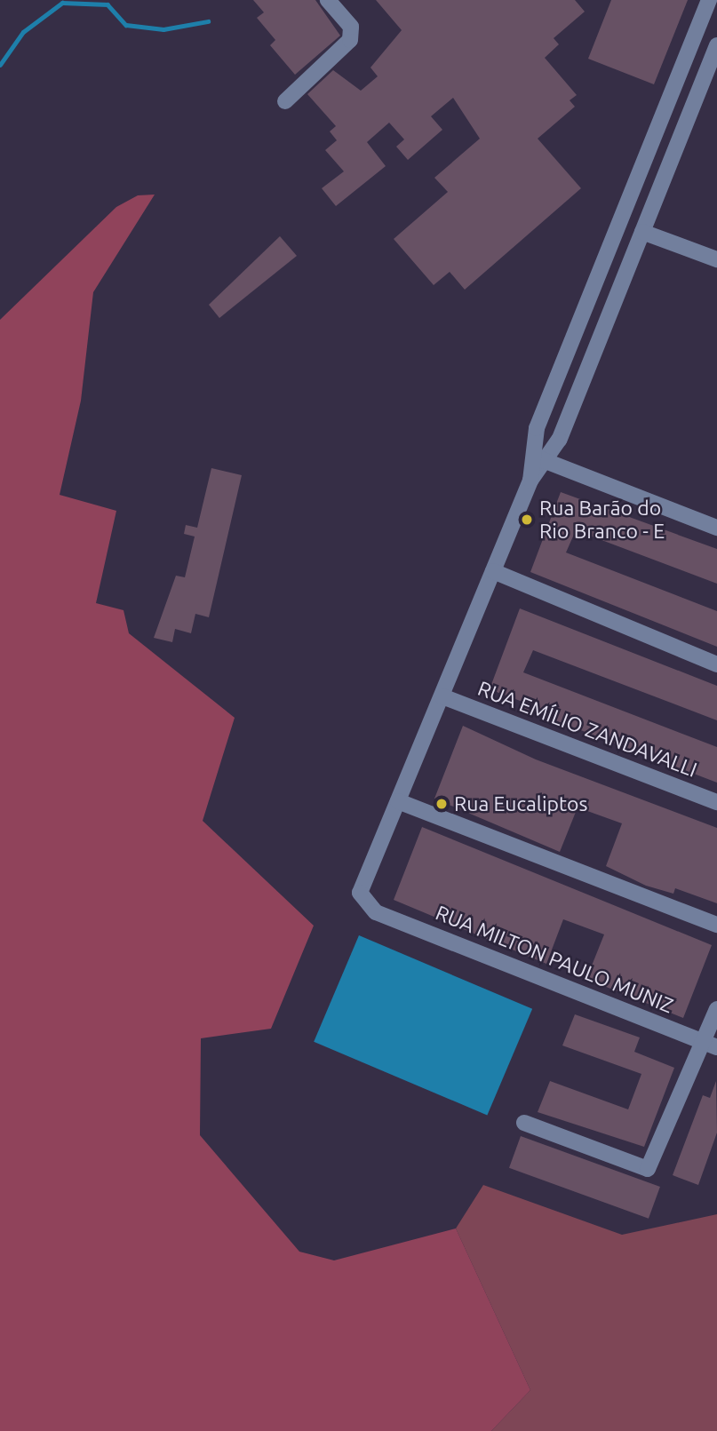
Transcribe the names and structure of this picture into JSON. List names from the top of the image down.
{
  "streets": {
    "street": ["RUA EMÍLIO ZANDAVALLI", "RUA MILTON PAULO MUNIZ"]
  },
  "places": ["Rua Barão do Rio Branco - E", "Rua Eucaliptos"]
}
